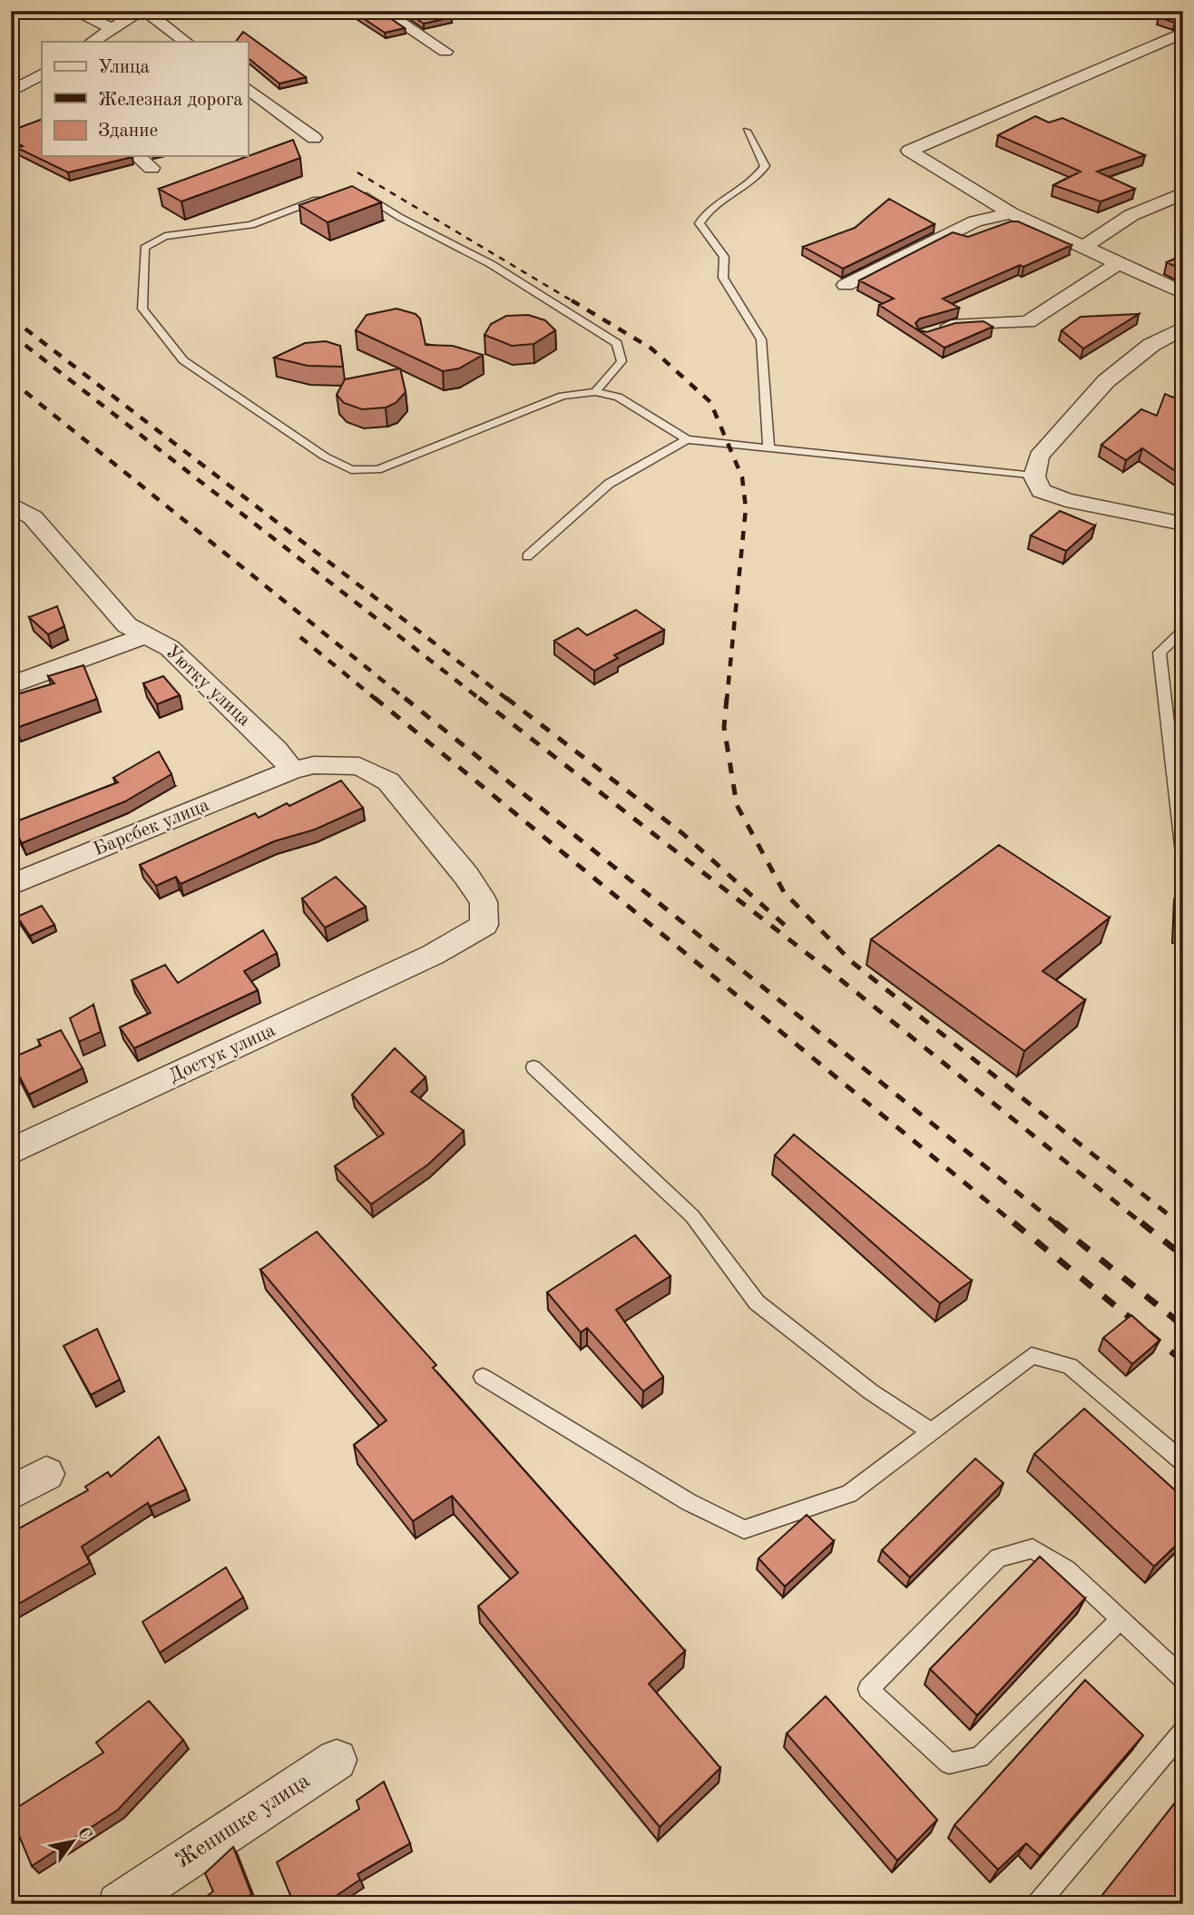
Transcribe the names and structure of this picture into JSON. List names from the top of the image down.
{
  "streets": {
    "street": [
      "Уютку улица",
      "Барсбек улица",
      "Достук улица",
      "Женишке улица"
    ]
  },
  "crossings": [
    ["Уютку улица", "Барсбек улица"],
    ["Барсбек улица", "Достук улица"]
  ],
  "legend": ["Улица", "Железная дорога", "Здание"],
  "north": "top right"
}
